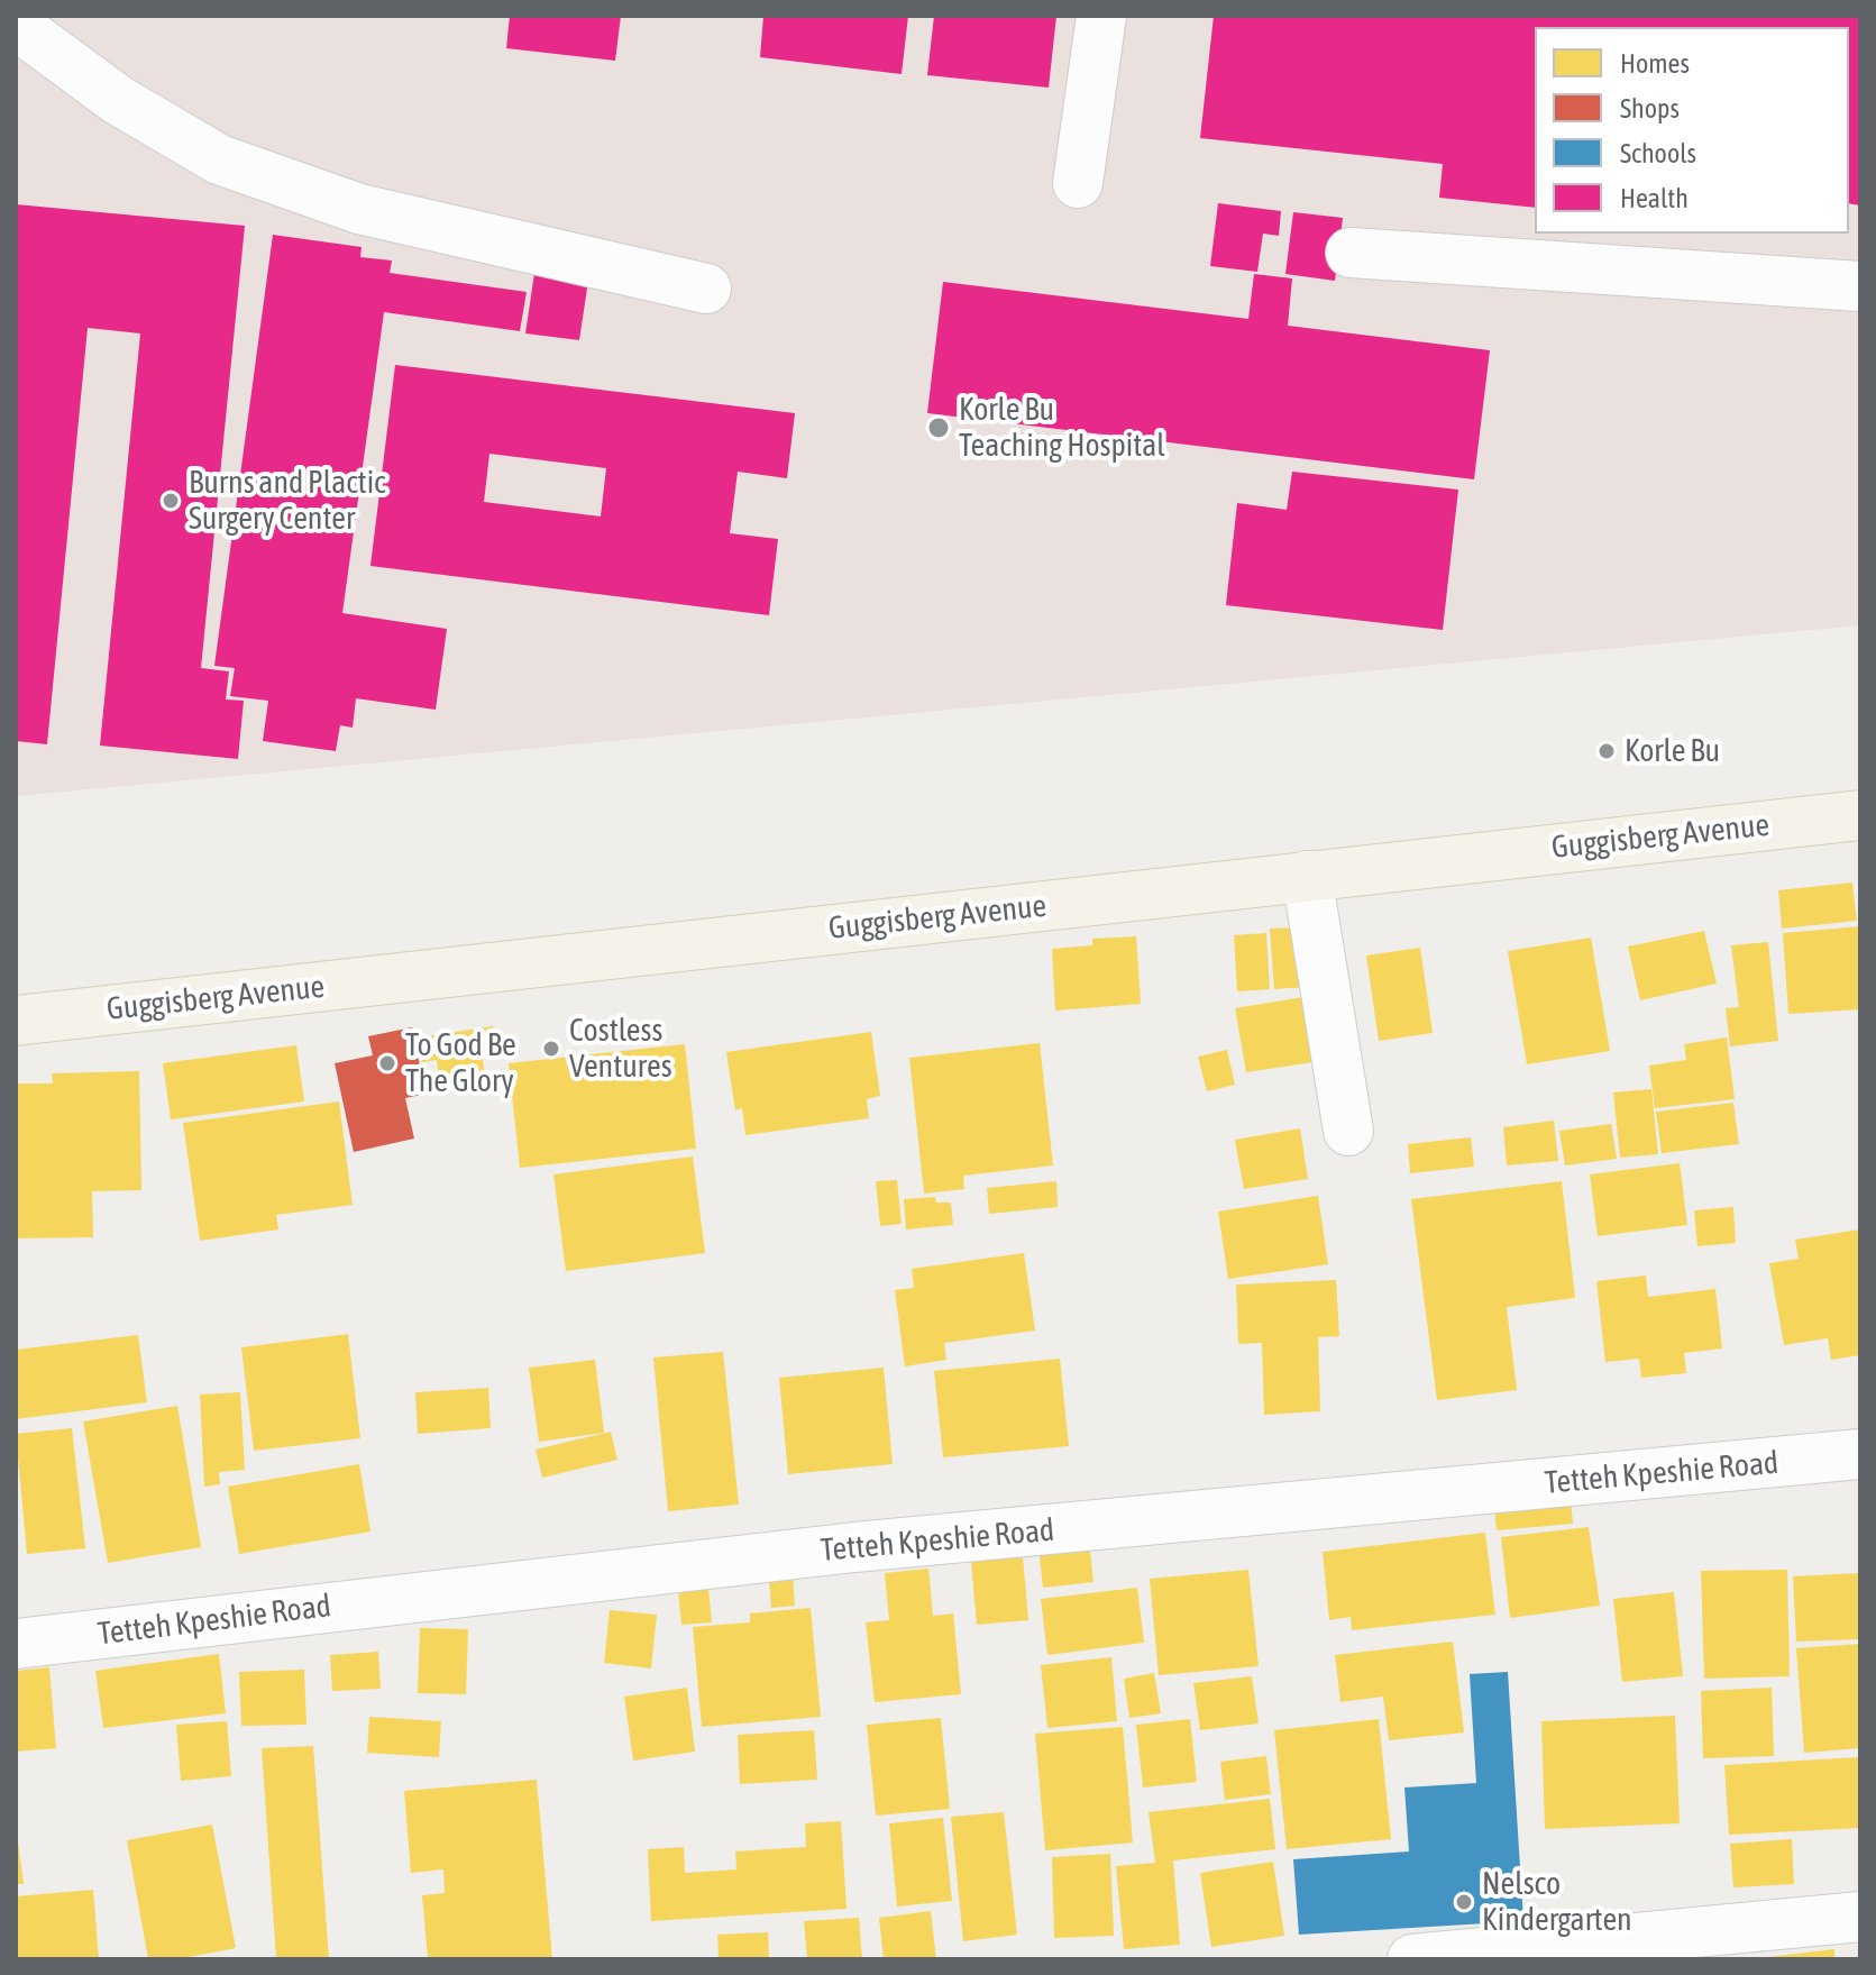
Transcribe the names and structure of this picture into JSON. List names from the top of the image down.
{
  "streets": {
    "main road": ["Guggisberg Avenue"],
    "street": ["Tetteh Kpeshie Road"]
  },
  "places": [
    "Korle Bu Teaching Hospital",
    "Burns and Plactic Surgery Center",
    "Korle Bu",
    "Costless Ventures",
    "To God Be The Glory",
    "Nelsco Kindergarten"
  ],
  "legend": [
    "Homes",
    "Shops",
    "Schools",
    "Health"
  ]
}
